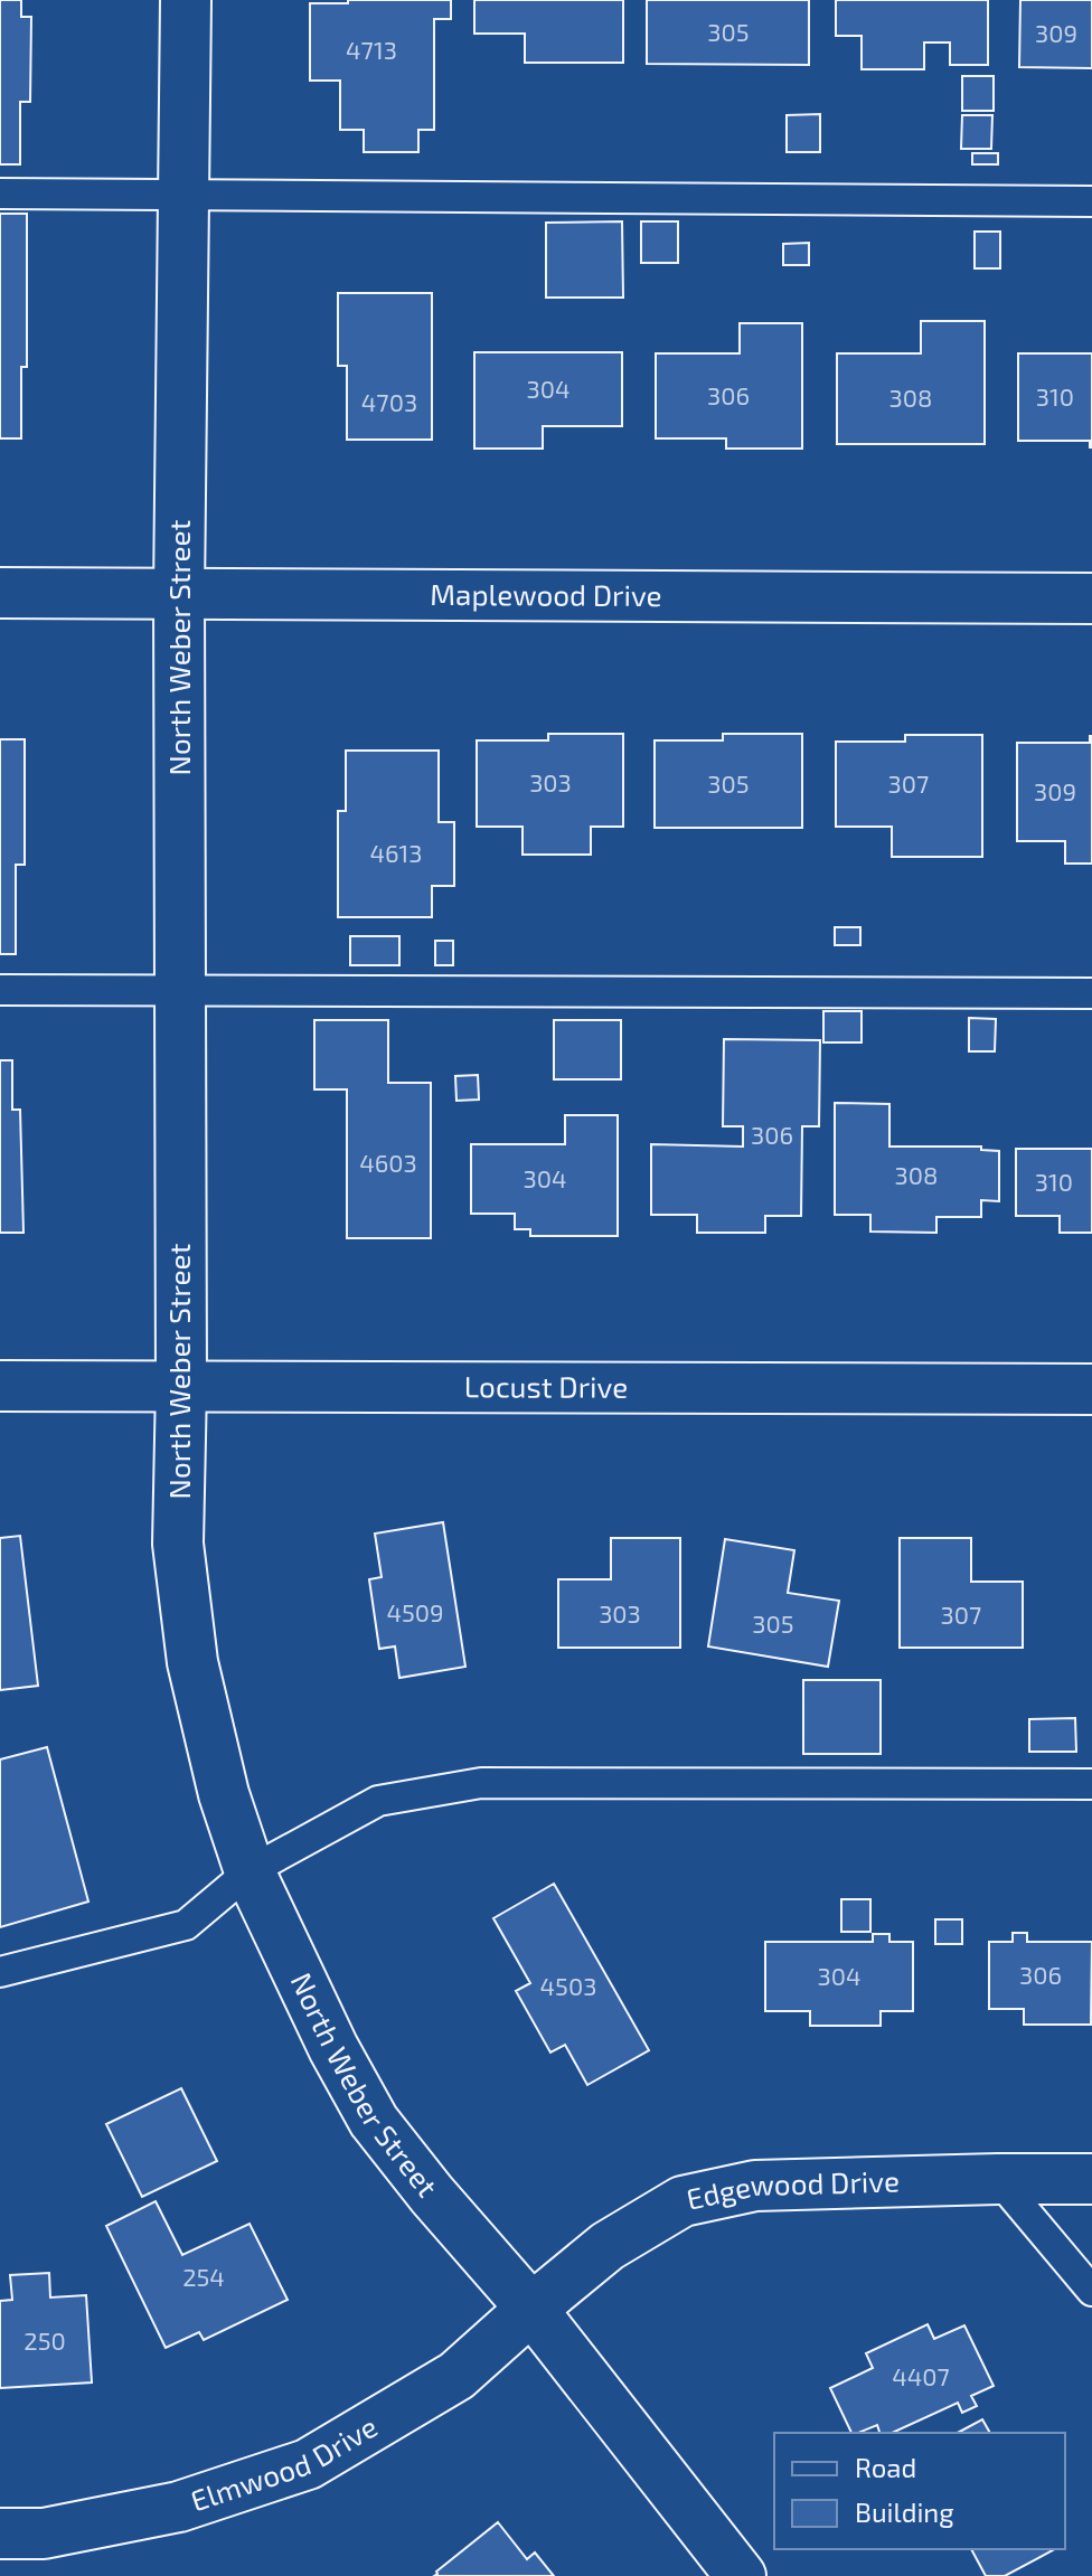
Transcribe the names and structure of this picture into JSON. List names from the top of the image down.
{
  "streets": {
    "street": [
      "Maplewood Drive",
      "North Weber Street",
      "Locust Drive",
      "Edgewood Drive",
      "Elmwood Drive"
    ]
  },
  "crossings": [
    ["Maplewood Drive", "North Weber Street"],
    ["North Weber Street", "Locust Drive"],
    ["North Weber Street", "Edgewood Drive"],
    ["North Weber Street", "Elmwood Drive"],
    ["Edgewood Drive", "Elmwood Drive"]
  ],
  "house_numbers": [
    "305",
    "309",
    "4713",
    "304",
    "306",
    "310",
    "308",
    "4703",
    "303",
    "305",
    "307",
    "309",
    "4613",
    "306",
    "4603",
    "308",
    "304",
    "310",
    "4509",
    "303",
    "307",
    "305",
    "306",
    "304",
    "4503",
    "254",
    "250",
    "4407"
  ],
  "legend": ["Road", "Building"]
}
